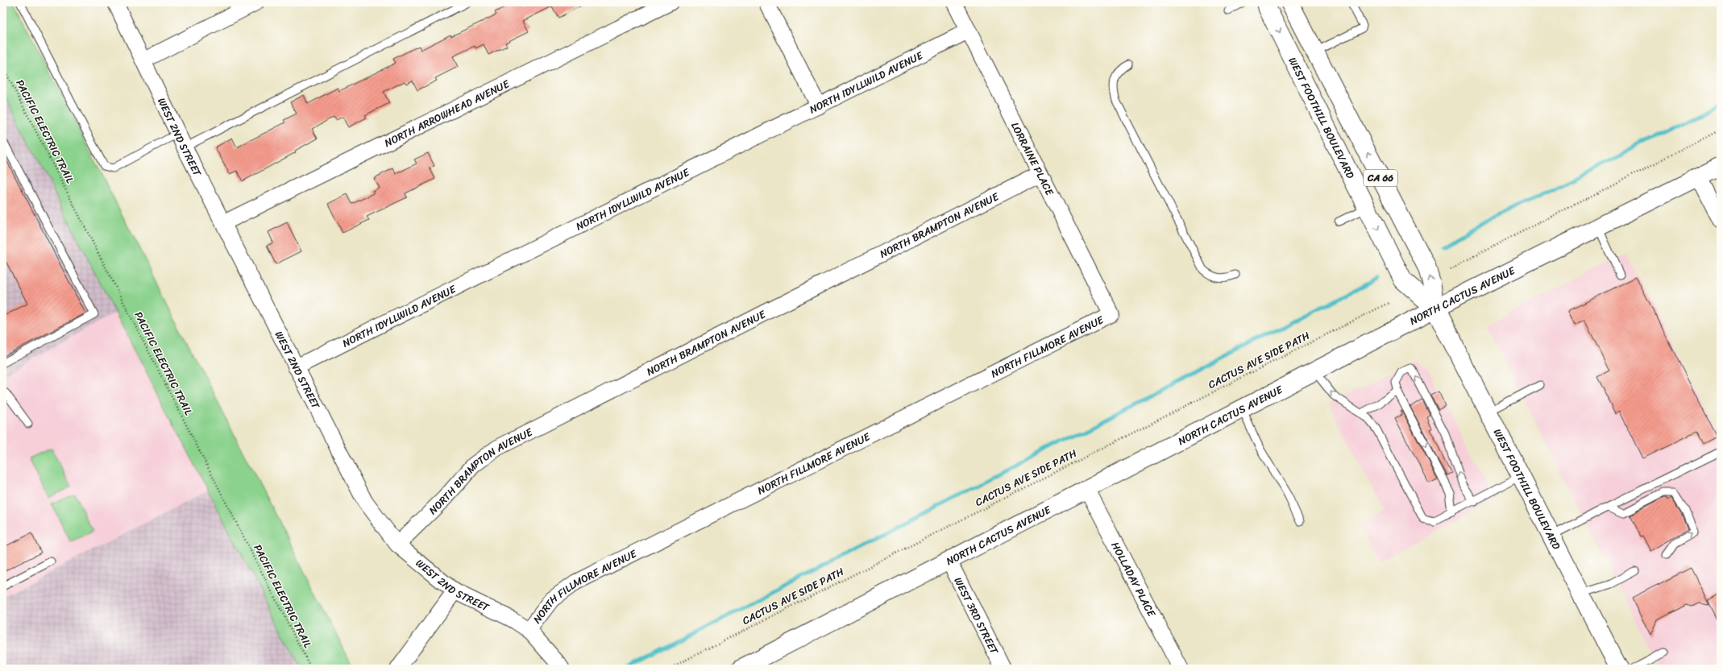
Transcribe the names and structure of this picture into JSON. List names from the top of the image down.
{
  "streets": {
    "main road": ["WEST FOOTHILL BOULEVARD", "CA 66", "NORTH CACTUS AVENUE"],
    "street": [
      "NORTH IDYLLWILD AVENUE",
      "NORTH ARROWHEAD AVENUE",
      "WEST 2ND STREET",
      "LORRAINE PLACE",
      "NORTH BRAMPTON AVENUE",
      "NORTH FILLMORE AVENUE",
      "HOLLADAY PLACE",
      "WEST 3RD STREET"
    ],
    "path": ["PACIFIC ELECTRIC TRAIL", "CACTUS AVE SIDE PATH"]
  },
  "crossings": [
    ["NORTH IDYLLWILD AVENUE", "WEST 2ND STREET"],
    ["NORTH IDYLLWILD AVENUE", "LORRAINE PLACE"],
    ["NORTH ARROWHEAD AVENUE", "WEST 2ND STREET"],
    ["WEST FOOTHILL BOULEVARD", "NORTH CACTUS AVENUE"],
    ["WEST 2ND STREET", "NORTH BRAMPTON AVENUE"],
    ["WEST 2ND STREET", "NORTH FILLMORE AVENUE"],
    ["LORRAINE PLACE", "NORTH BRAMPTON AVENUE"],
    ["LORRAINE PLACE", "NORTH FILLMORE AVENUE"],
    ["NORTH CACTUS AVENUE", "HOLLADAY PLACE"],
    ["NORTH CACTUS AVENUE", "WEST 3RD STREET"]
  ]
}
